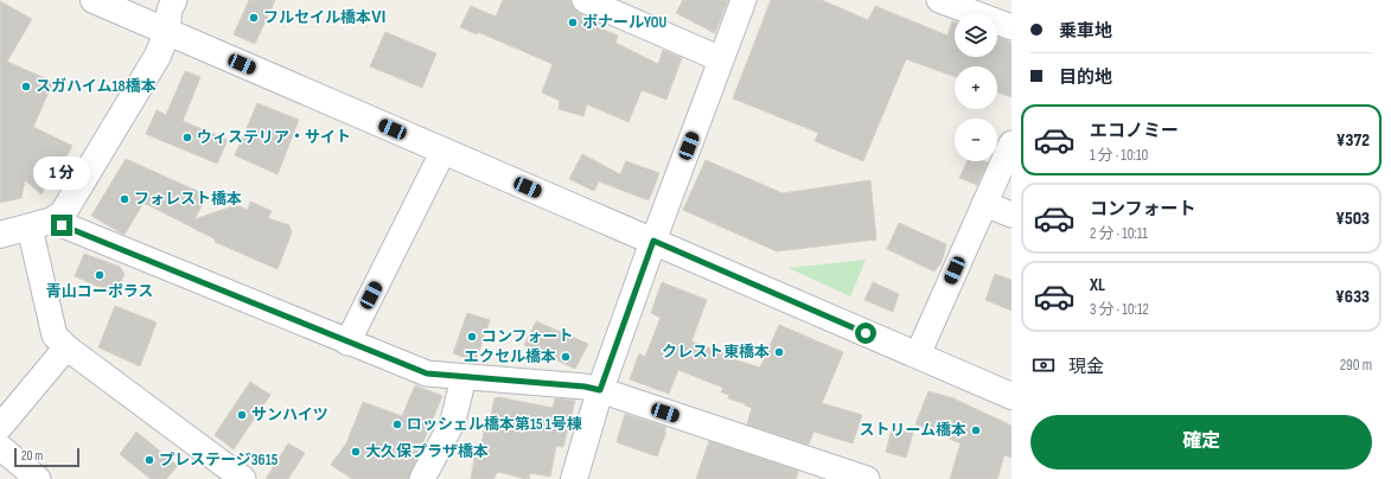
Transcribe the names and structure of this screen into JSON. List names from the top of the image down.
{
  "places": [
    "フルセイル橋本Ⅵ",
    "ボナールYOU",
    "スガハイム18橋本",
    "ウィステリア・サイト",
    "フォレスト橋本",
    "青山コーポラス",
    "コンフォート",
    "クレスト東橋本",
    "エクセル橋本",
    "サンハイツ",
    "ロッシェル橋本第15 1号棟",
    "ストリーム橋本",
    "大久保プラザ橋本",
    "プレステージ3615"
  ],
  "scale_bar": "20 m",
  "page": {
    "banner": ["乗車地", "目的地"],
    "map_buttons": ["+", "−"],
    "list": [
      {
        "name": "エコノミー",
        "note": "1 分 · 10:10",
        "value": "¥372"
      },
      {
        "name": "コンフォート",
        "note": "2 分 · 10:11",
        "value": "¥503"
      },
      {
        "name": "XL",
        "note": "3 分 · 10:12",
        "value": "¥633"
      }
    ],
    "bubble": "1 分",
    "pay": ["現金", "290 m"],
    "buttons": "確定",
    "scale": "20 m"
  }
}
